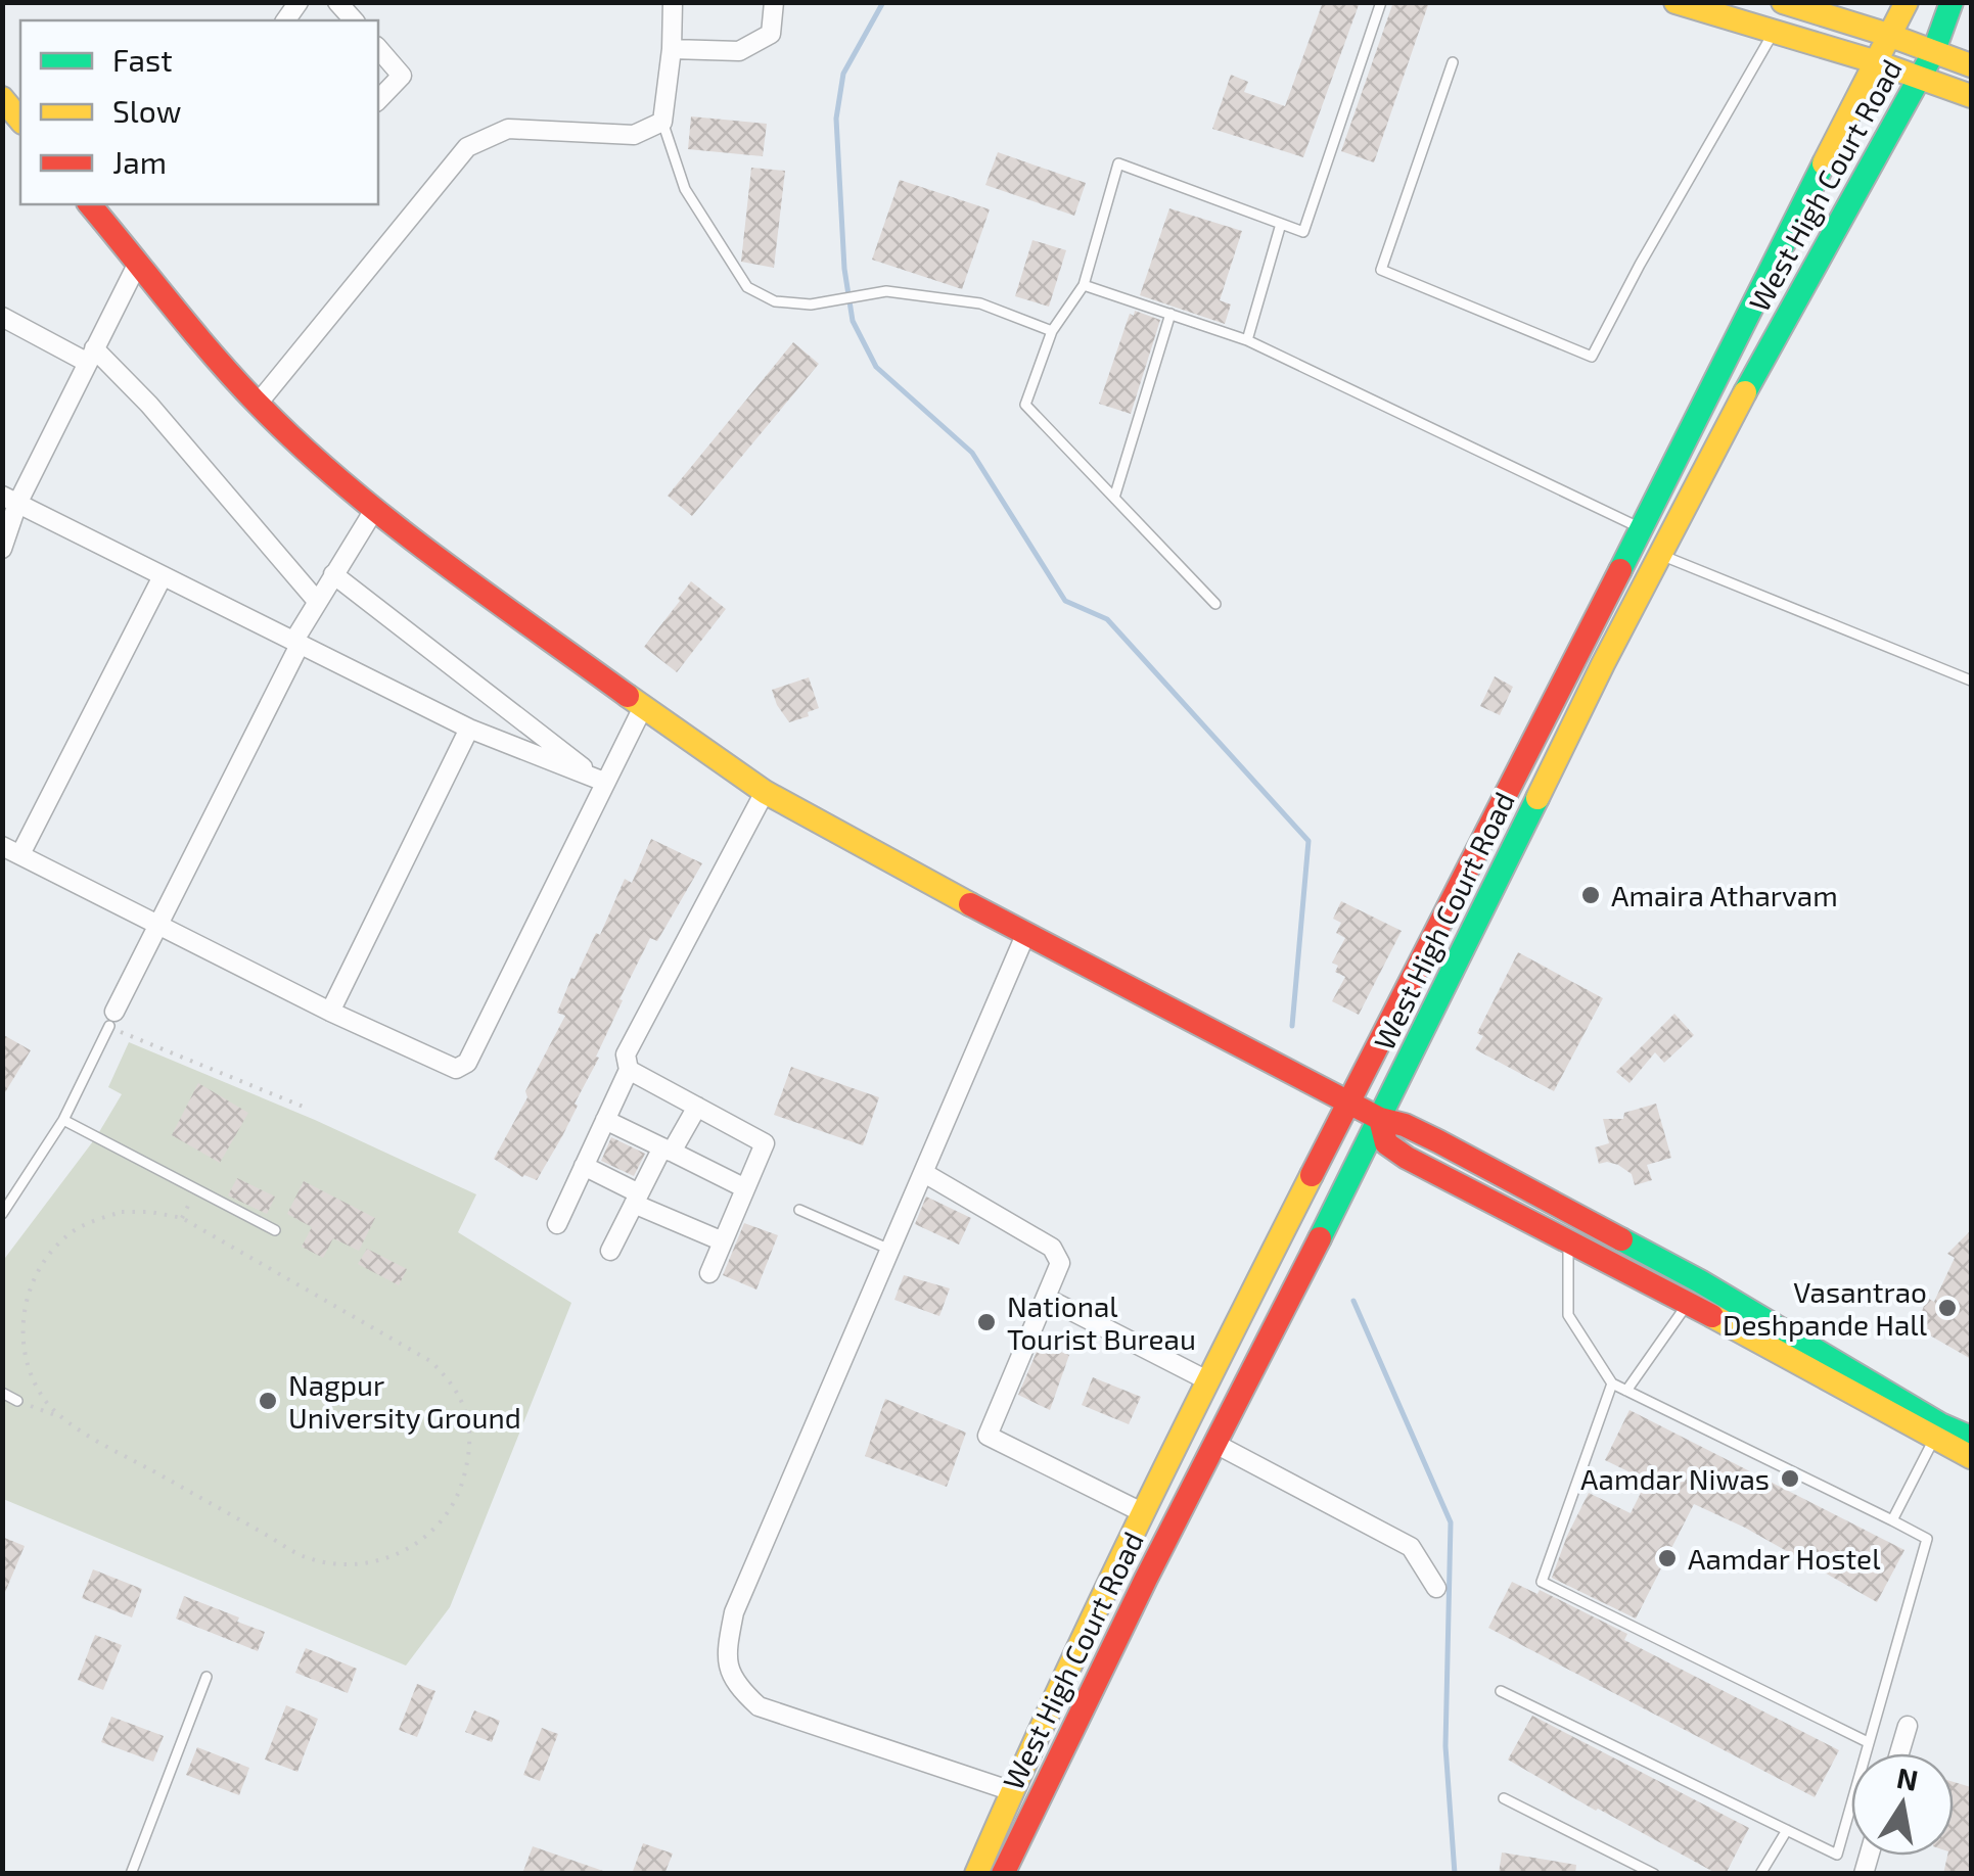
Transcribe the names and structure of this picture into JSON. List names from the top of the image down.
{
  "streets": {
    "main road": ["West High Court Road"]
  },
  "places": [
    "Amaira Atharvam",
    "Vasantrao Deshpande Hall",
    "National Tourist Bureau",
    "Nagpur University Ground",
    "Aamdar Niwas",
    "Aamdar Hostel"
  ],
  "legend": ["Fast", "Slow", "Jam"],
  "north": "top"
}
